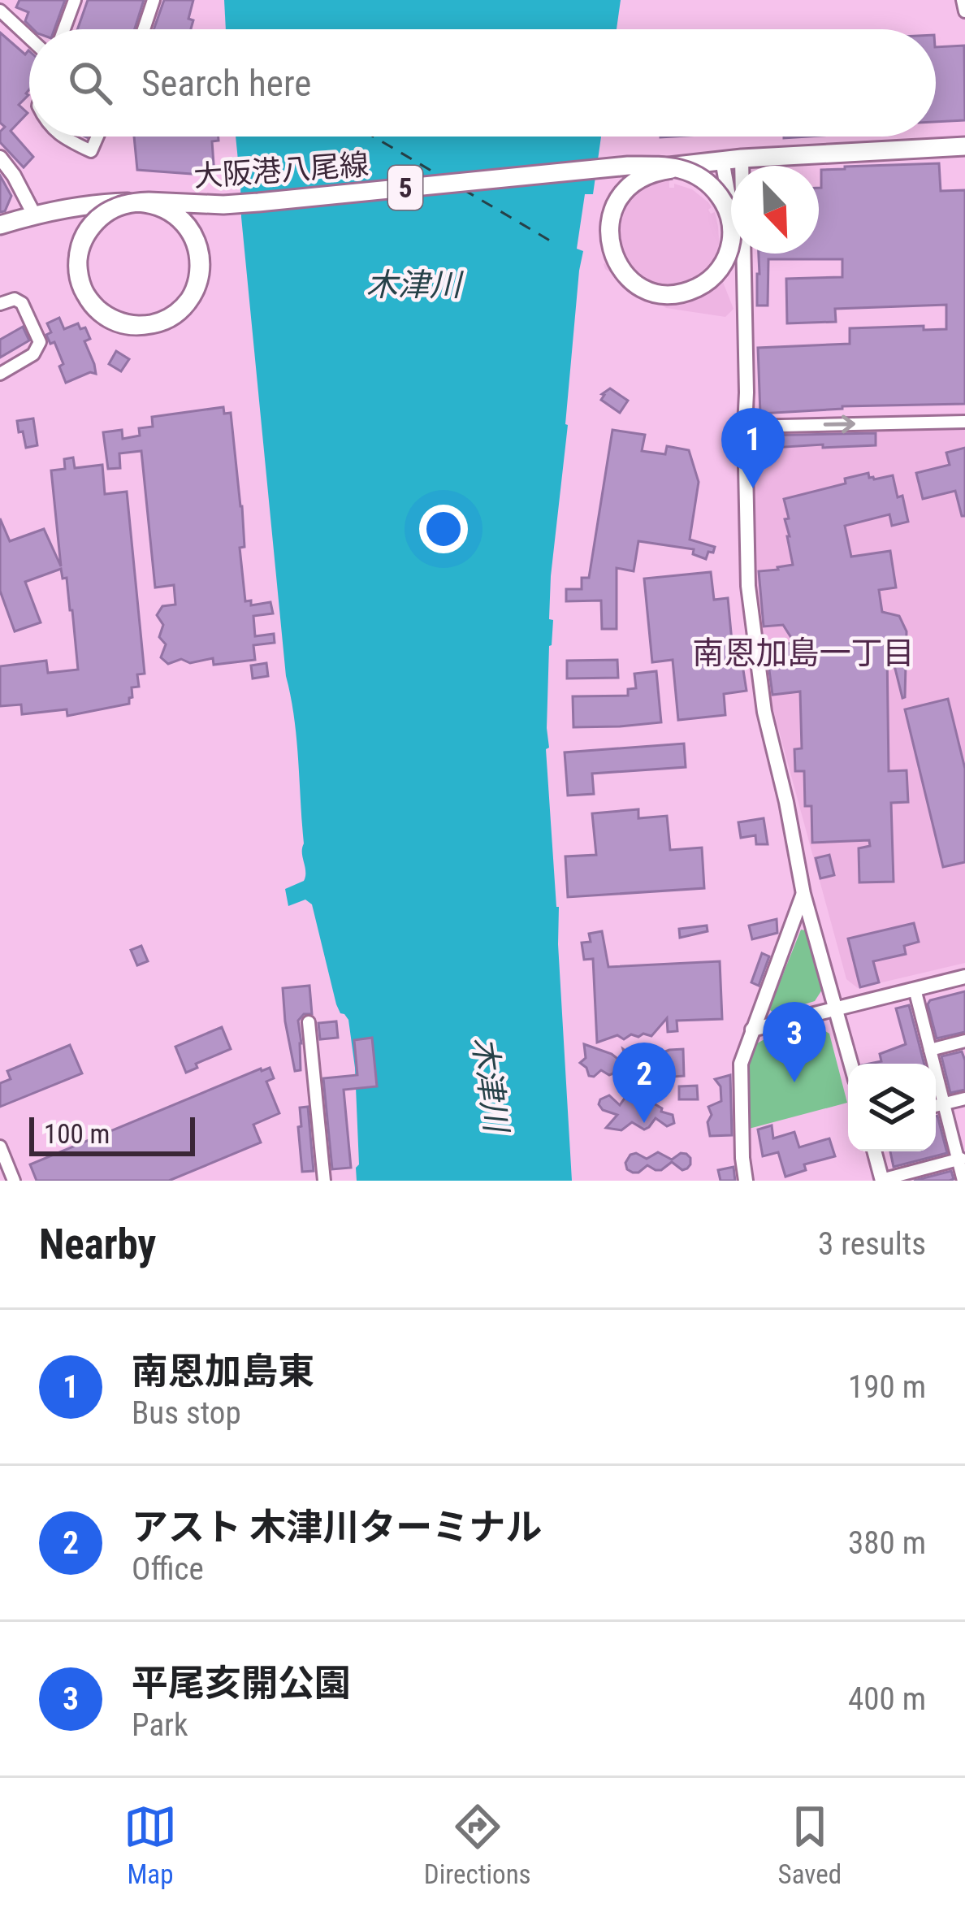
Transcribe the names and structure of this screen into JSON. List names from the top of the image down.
{
  "streets": {
    "main road": ["大阪港八尾線", "5"]
  },
  "districts": ["南恩加島一丁目"],
  "water": ["木津川"],
  "scale_bar": "100 m",
  "north": "bottom right",
  "page": {
    "search": "Search here",
    "pins": ["1", "3", "2"],
    "scale": "100 m",
    "heading": ["Nearby", "3 results"],
    "list": [
      {
        "mark": "1",
        "name": "南恩加島東",
        "note": "Bus stop",
        "value": "190 m"
      },
      {
        "mark": "2",
        "name": "アスト 木津川ターミナル",
        "note": "Office",
        "value": "380 m"
      },
      {
        "mark": "3",
        "name": "平尾亥開公園",
        "note": "Park",
        "value": "400 m"
      }
    ],
    "nav": ["Map", "Directions", "Saved"]
  }
}
